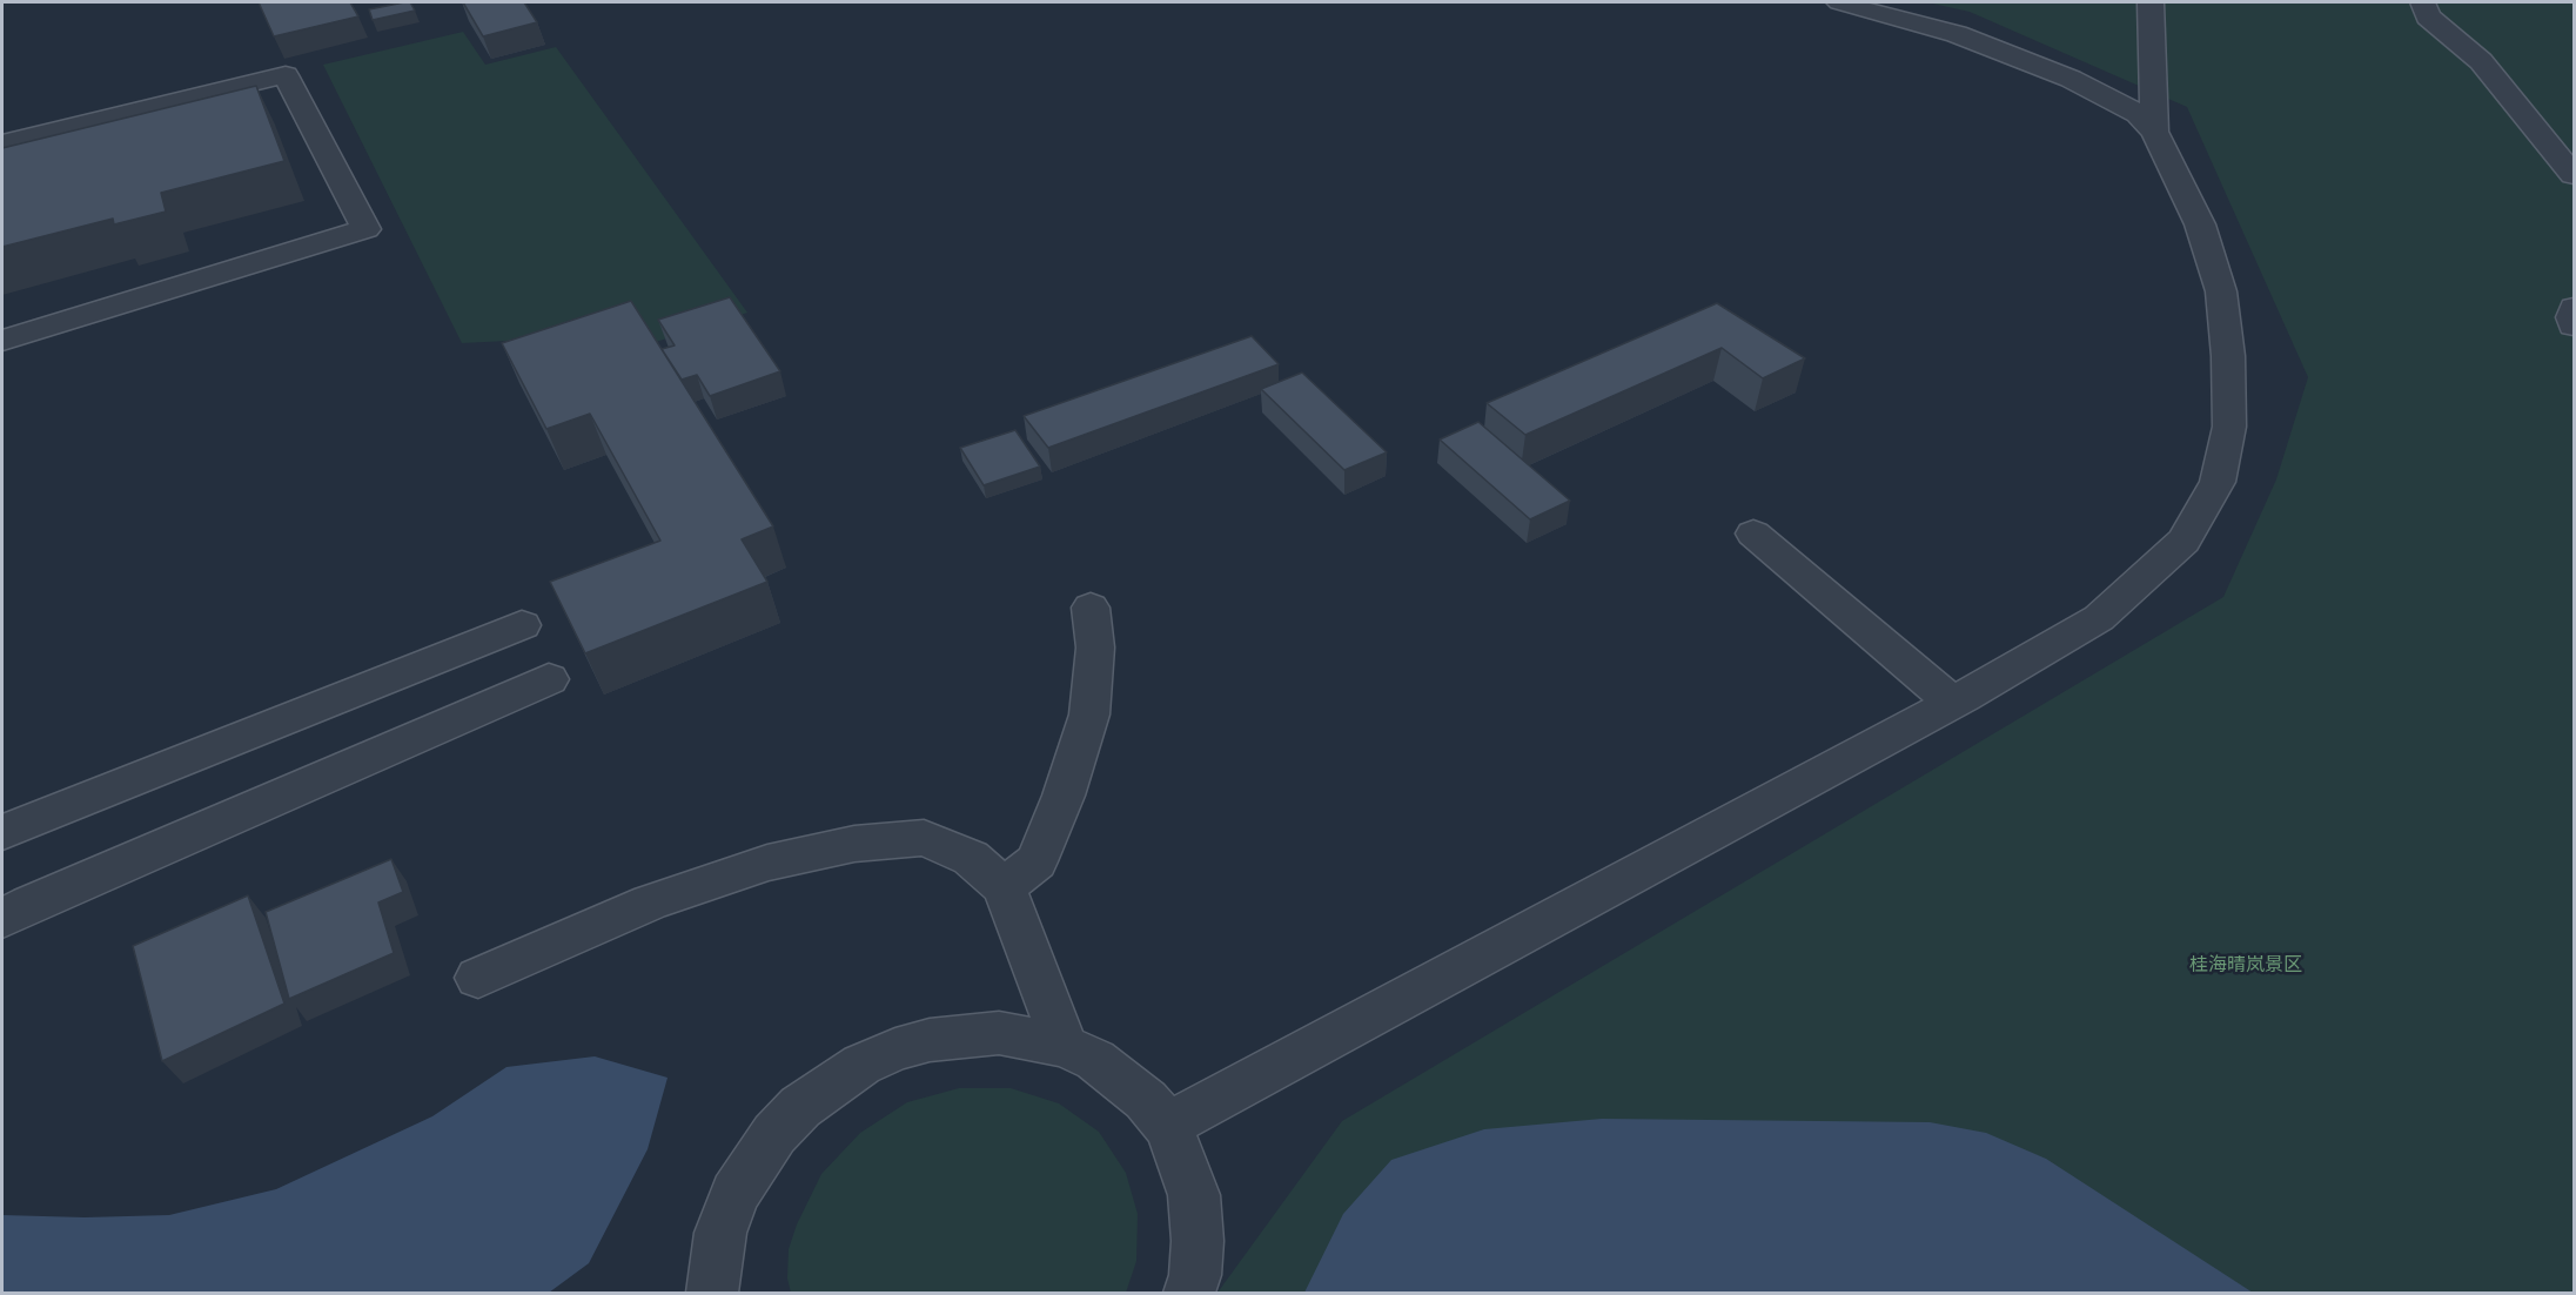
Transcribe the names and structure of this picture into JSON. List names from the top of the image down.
{
  "parks": ["桂海晴岚景区"]
}
